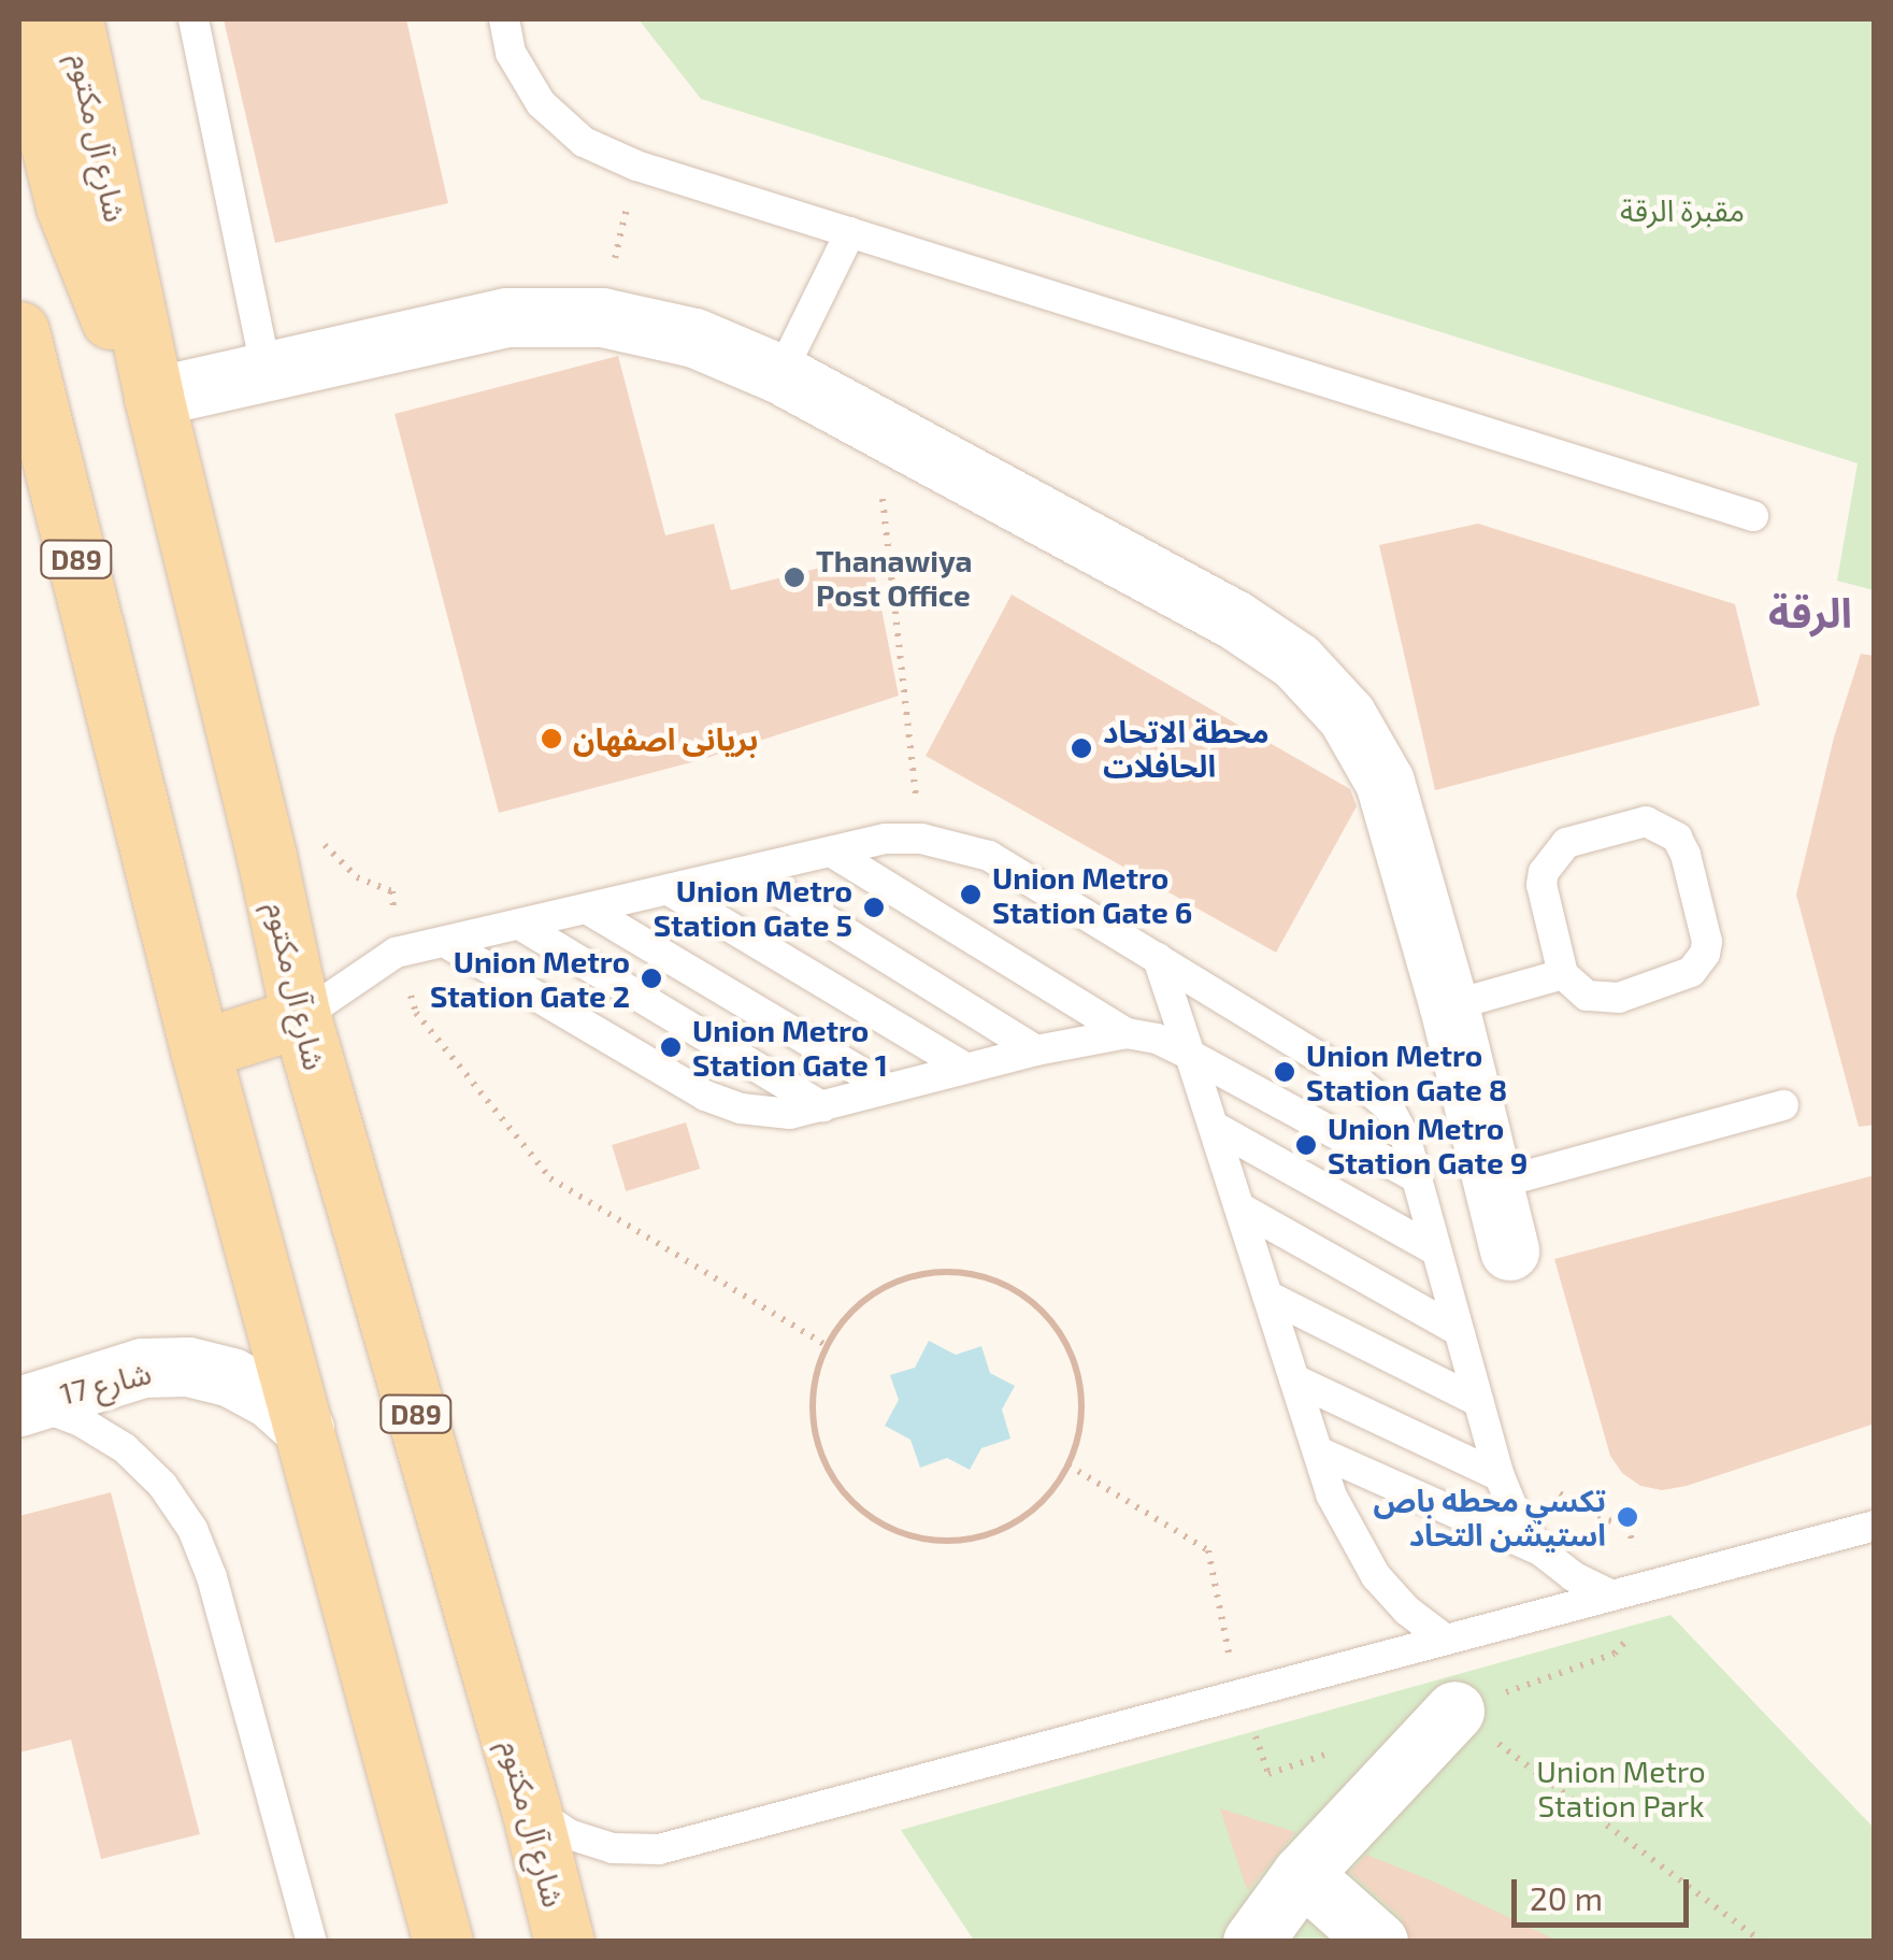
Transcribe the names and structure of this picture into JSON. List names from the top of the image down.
{
  "streets": {
    "main road": ["شارع آل مكتوم", "D89"],
    "street": ["شارع 17"]
  },
  "crossings": [
    ["D89", "شارع 17"]
  ],
  "districts": ["الرقة"],
  "parks": ["مقبرة الرقة", "Union Metro Station Park"],
  "places": [
    "Thanawiya Post Office",
    "بریانی اصفهان",
    "محطة الاتحاد الحافلات",
    "Union Metro Station Gate 6",
    "Union Metro Station Gate 5",
    "Union Metro Station Gate 2",
    "Union Metro Station Gate 1",
    "Union Metro Station Gate 8",
    "Union Metro Station Gate 9",
    "تكسي محطه باص استيشن التحاد"
  ],
  "scale_bar": "20 m"
}
